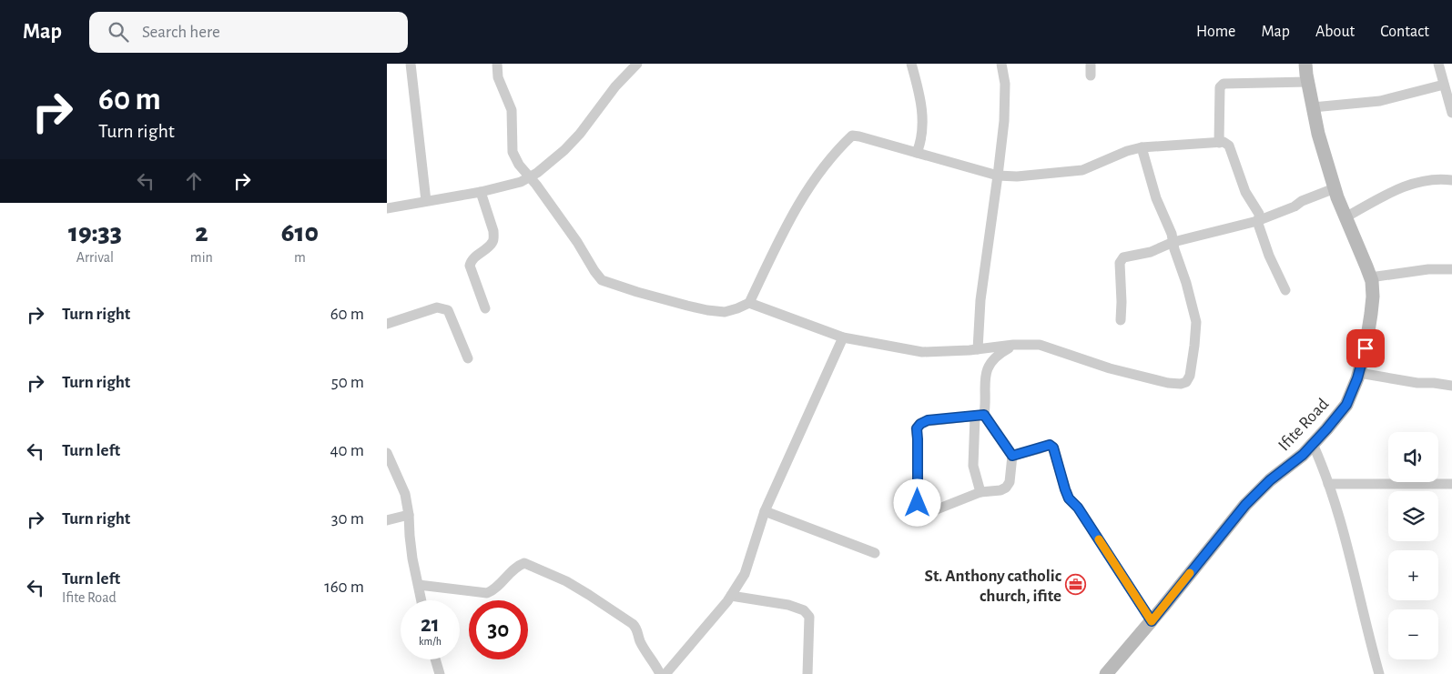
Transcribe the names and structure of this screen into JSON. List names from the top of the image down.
{
  "streets": {
    "street": ["Ifite Road"]
  },
  "places": {
    "office": ["St. Anthony catholic church, ifite"]
  },
  "page": {
    "header": "Map",
    "search": "Search here",
    "nav": [
      "Home",
      "Map",
      "About",
      "Contact"
    ],
    "turn": ["60 m", "Turn right"],
    "eta": [
      "19:33",
      "Arrival",
      "2",
      "min",
      "610",
      "m"
    ],
    "list": [
      {
        "name": "Turn right",
        "value": "60 m"
      },
      {
        "name": "Turn right",
        "value": "50 m"
      },
      {
        "name": "Turn left",
        "value": "40 m"
      },
      {
        "name": "Turn right",
        "value": "30 m"
      },
      {
        "name": "Turn left",
        "note": "Ifite Road",
        "value": "160 m"
      }
    ],
    "map_buttons": ["+", "−"],
    "speed": "21 km/h",
    "limit": "30"
  }
}
